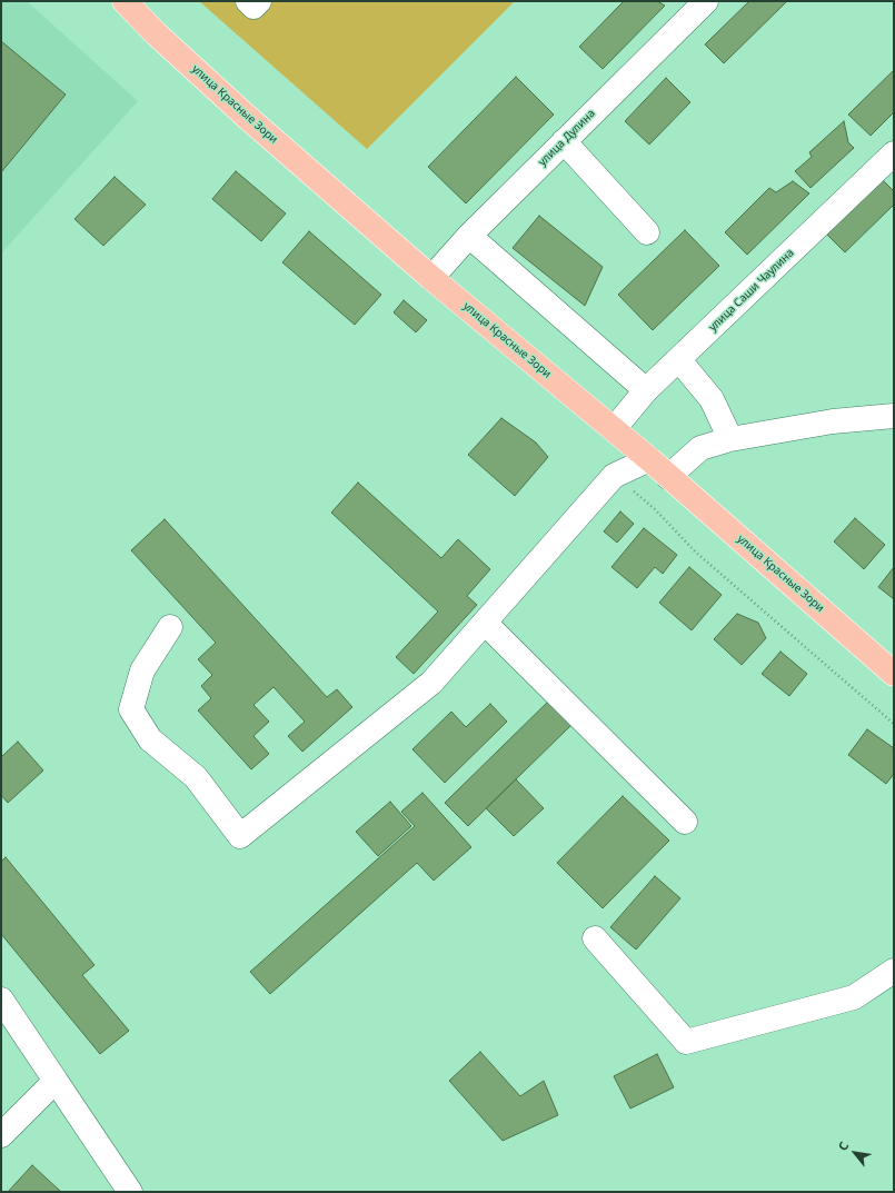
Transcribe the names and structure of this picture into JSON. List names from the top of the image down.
{
  "streets": {
    "main road": ["улица Красные Зори"],
    "street": ["улица Дулина", "улица Саши Чаулина"]
  },
  "crossings": [
    ["улица Красные Зори", "улица Дулина"],
    ["улица Красные Зори", "улица Саши Чаулина"]
  ],
  "north": "top left"
}
